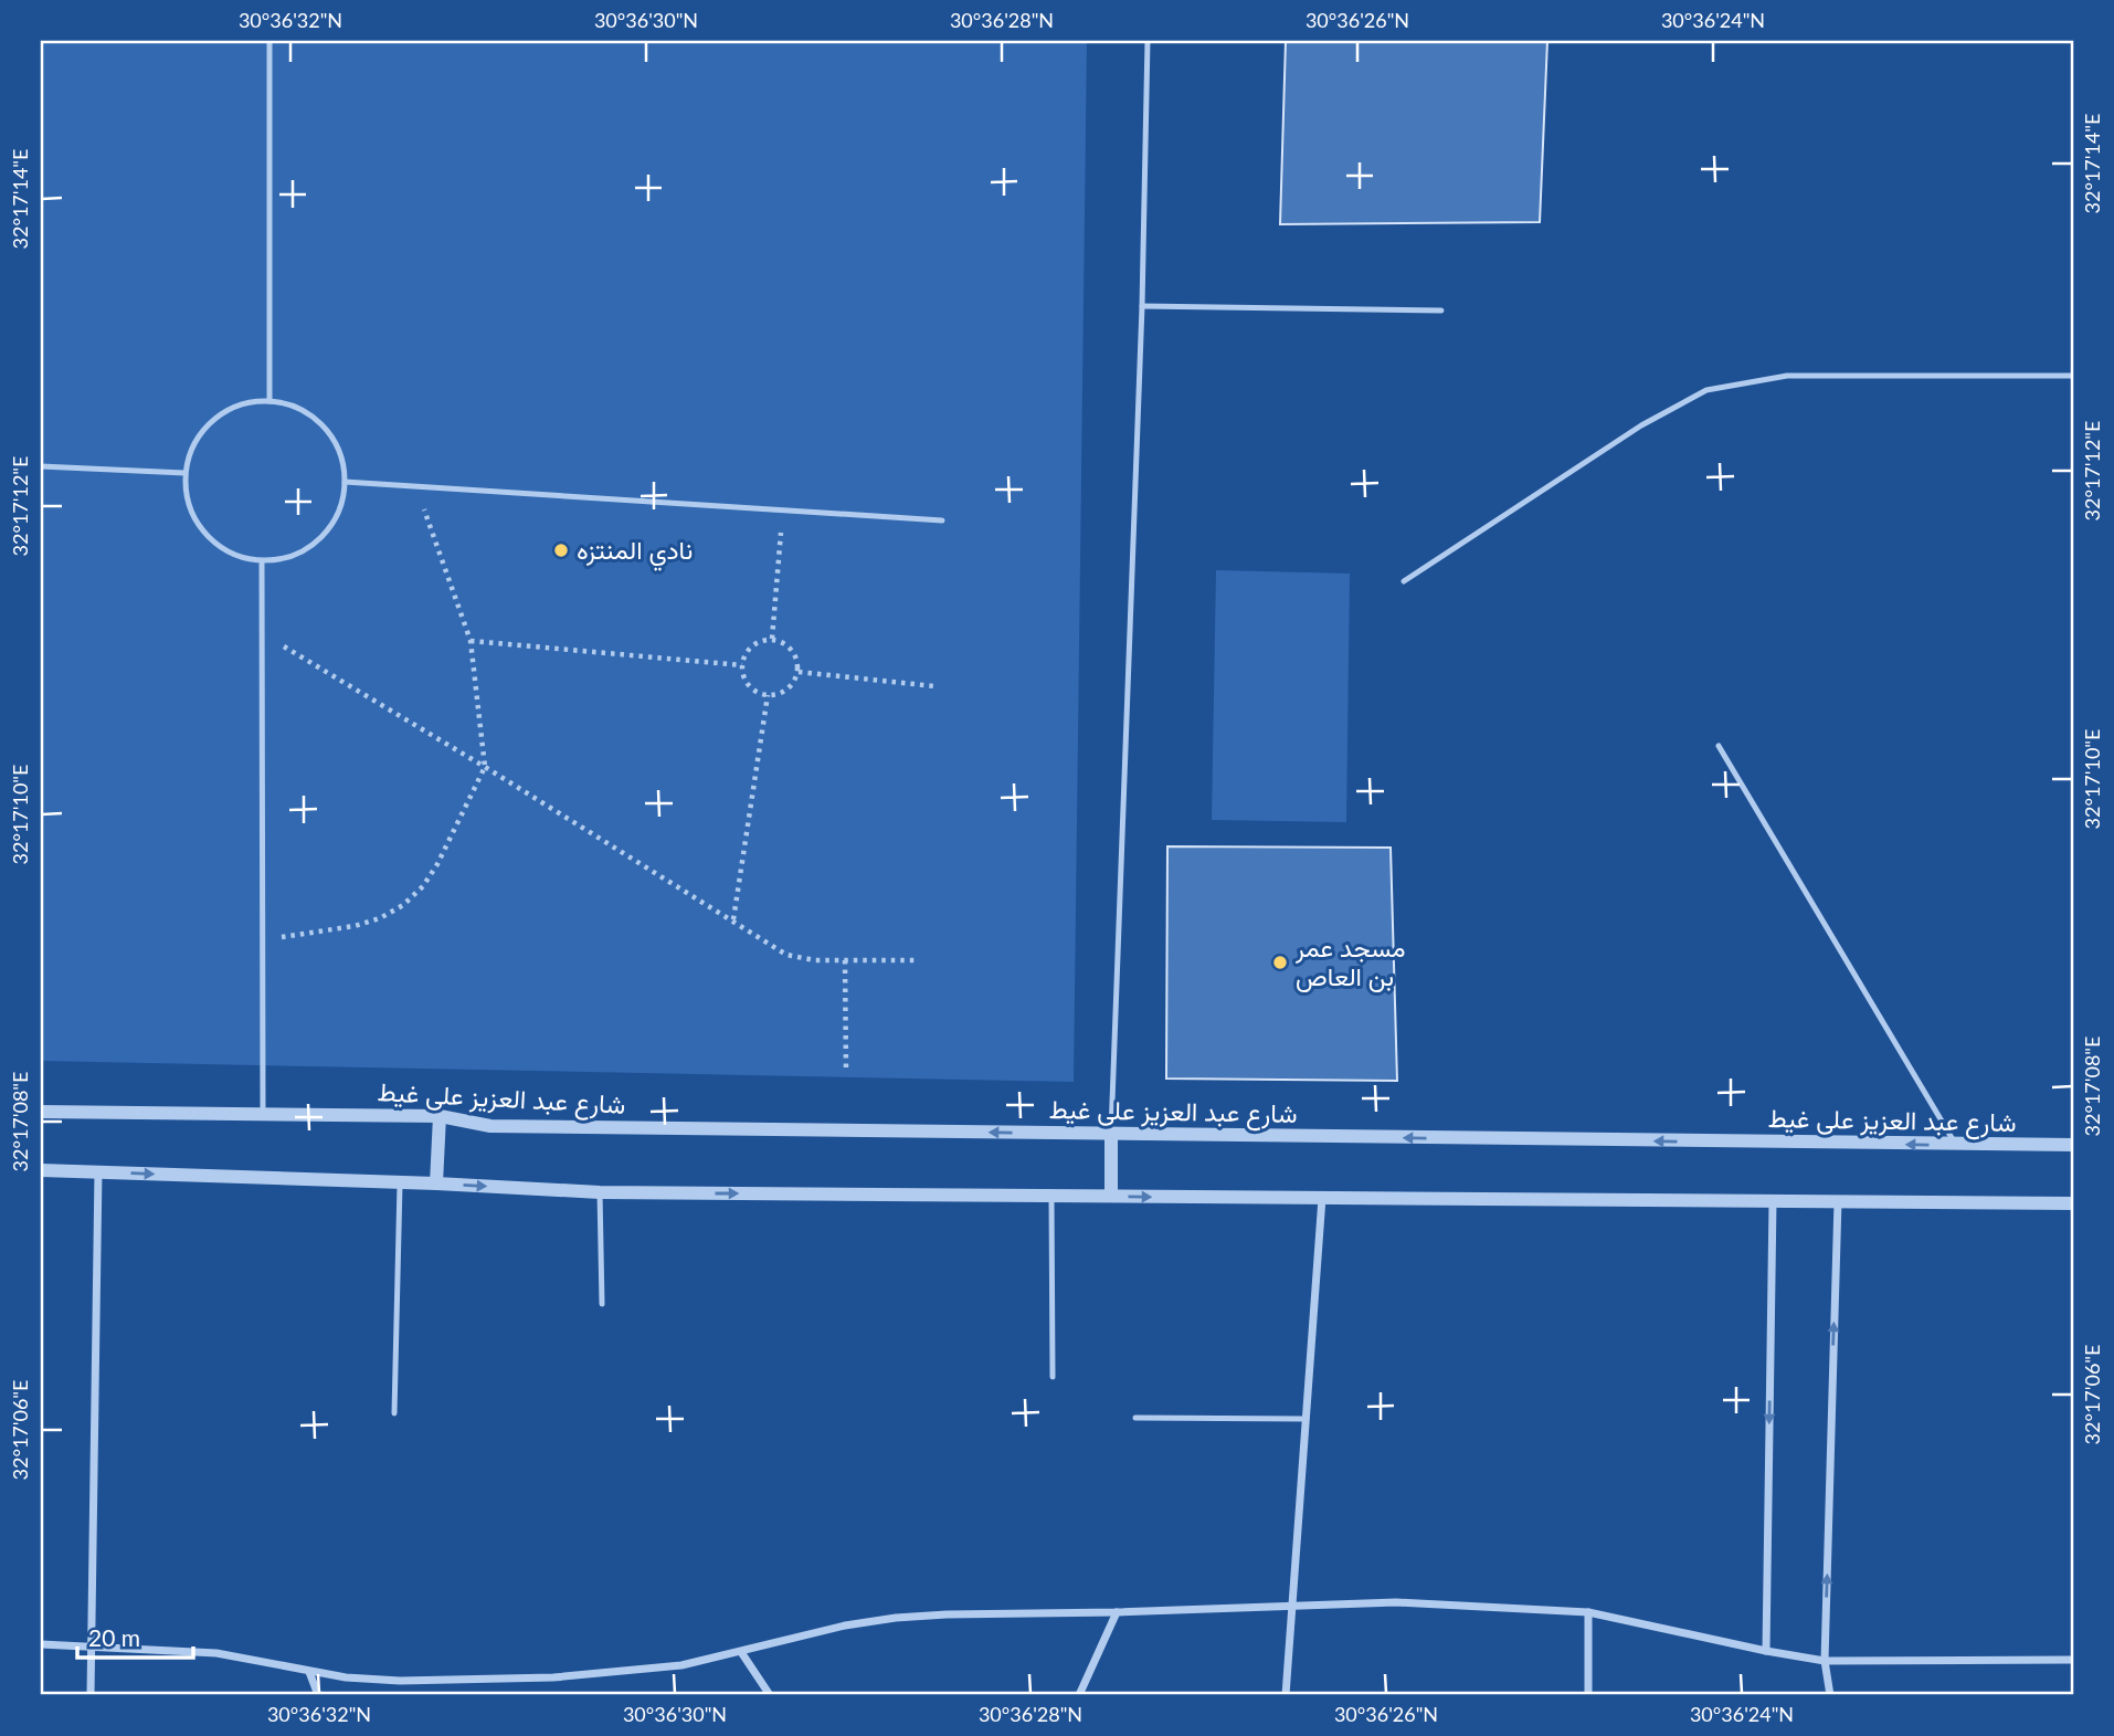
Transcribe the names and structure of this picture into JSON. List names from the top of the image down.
{
  "streets": {
    "street": ["شارع عبد العزيز على غيط"]
  },
  "places": ["نادي المنتزه", "مسجد عمر بن العاص"],
  "scale_bar": "20 m",
  "coordinates": [
    "30°36'32\"N",
    "30°36'30\"N",
    "30°36'28\"N",
    "30°36'26\"N",
    "30°36'24\"N",
    "32°17'14\"E",
    "32°17'12\"E",
    "32°17'10\"E",
    "32°17'08\"E",
    "32°17'06\"E"
  ]
}
